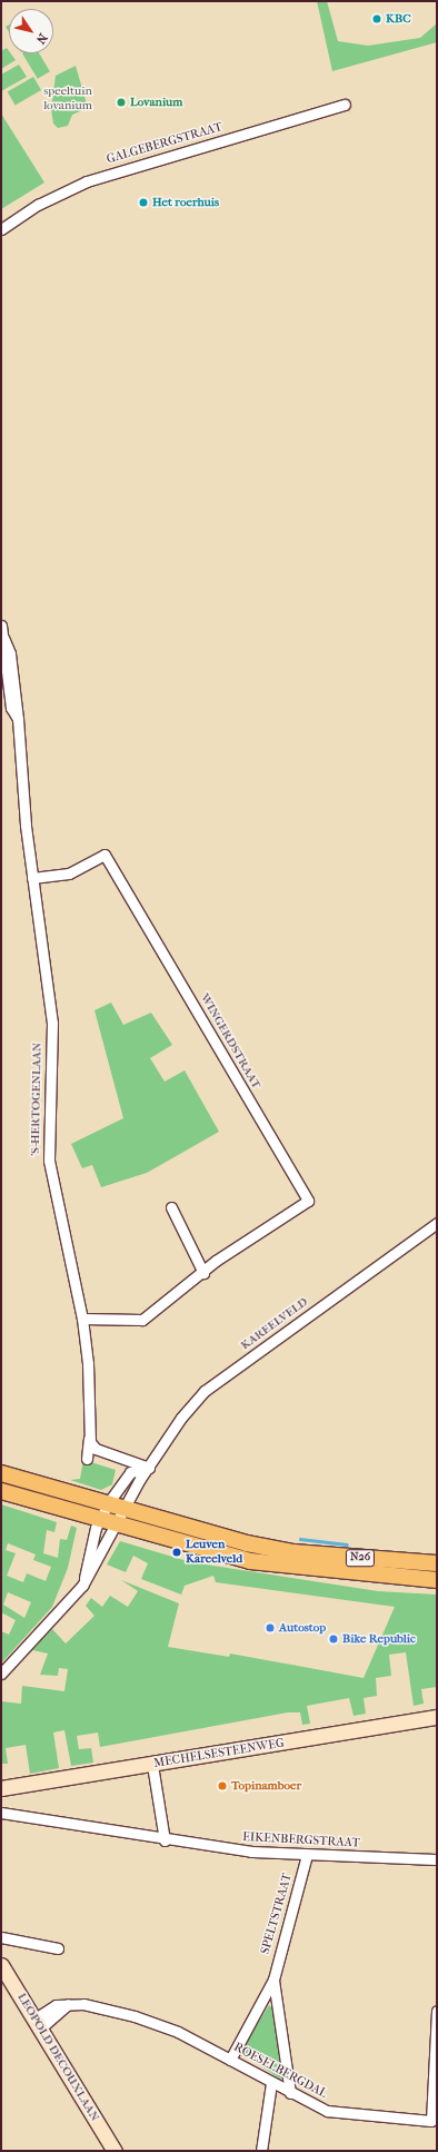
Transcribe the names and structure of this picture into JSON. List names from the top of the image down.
{
  "streets": {
    "main road": ["N26"],
    "street": [
      "GALGEBERGSTRAAT",
      "WINGERDSTRAAT",
      "'S-HERTOGENLAAN",
      "KAREELVELD",
      "MECHELSESTEENWEG",
      "EIKENBERGSTRAAT",
      "SPELTSTRAAT",
      "LEOPOLD DECOUXLAAN",
      "ROESELBERGDAL"
    ]
  },
  "crossings": [
    ["WINGERDSTRAAT", "'S-HERTOGENLAAN"],
    ["KAREELVELD", "N26"],
    ["EIKENBERGSTRAAT", "SPELTSTRAAT"],
    ["SPELTSTRAAT", "ROESELBERGDAL"],
    ["LEOPOLD DECOUXLAAN", "ROESELBERGDAL"]
  ],
  "parks": ["speeltuin lovanium"],
  "places": [
    "KBC",
    "Lovanium",
    "Het roerhuis",
    "Leuven Kareelveld",
    "Autostop",
    "Bike Republic",
    "Topinamboer"
  ],
  "north": "bottom right"
}
